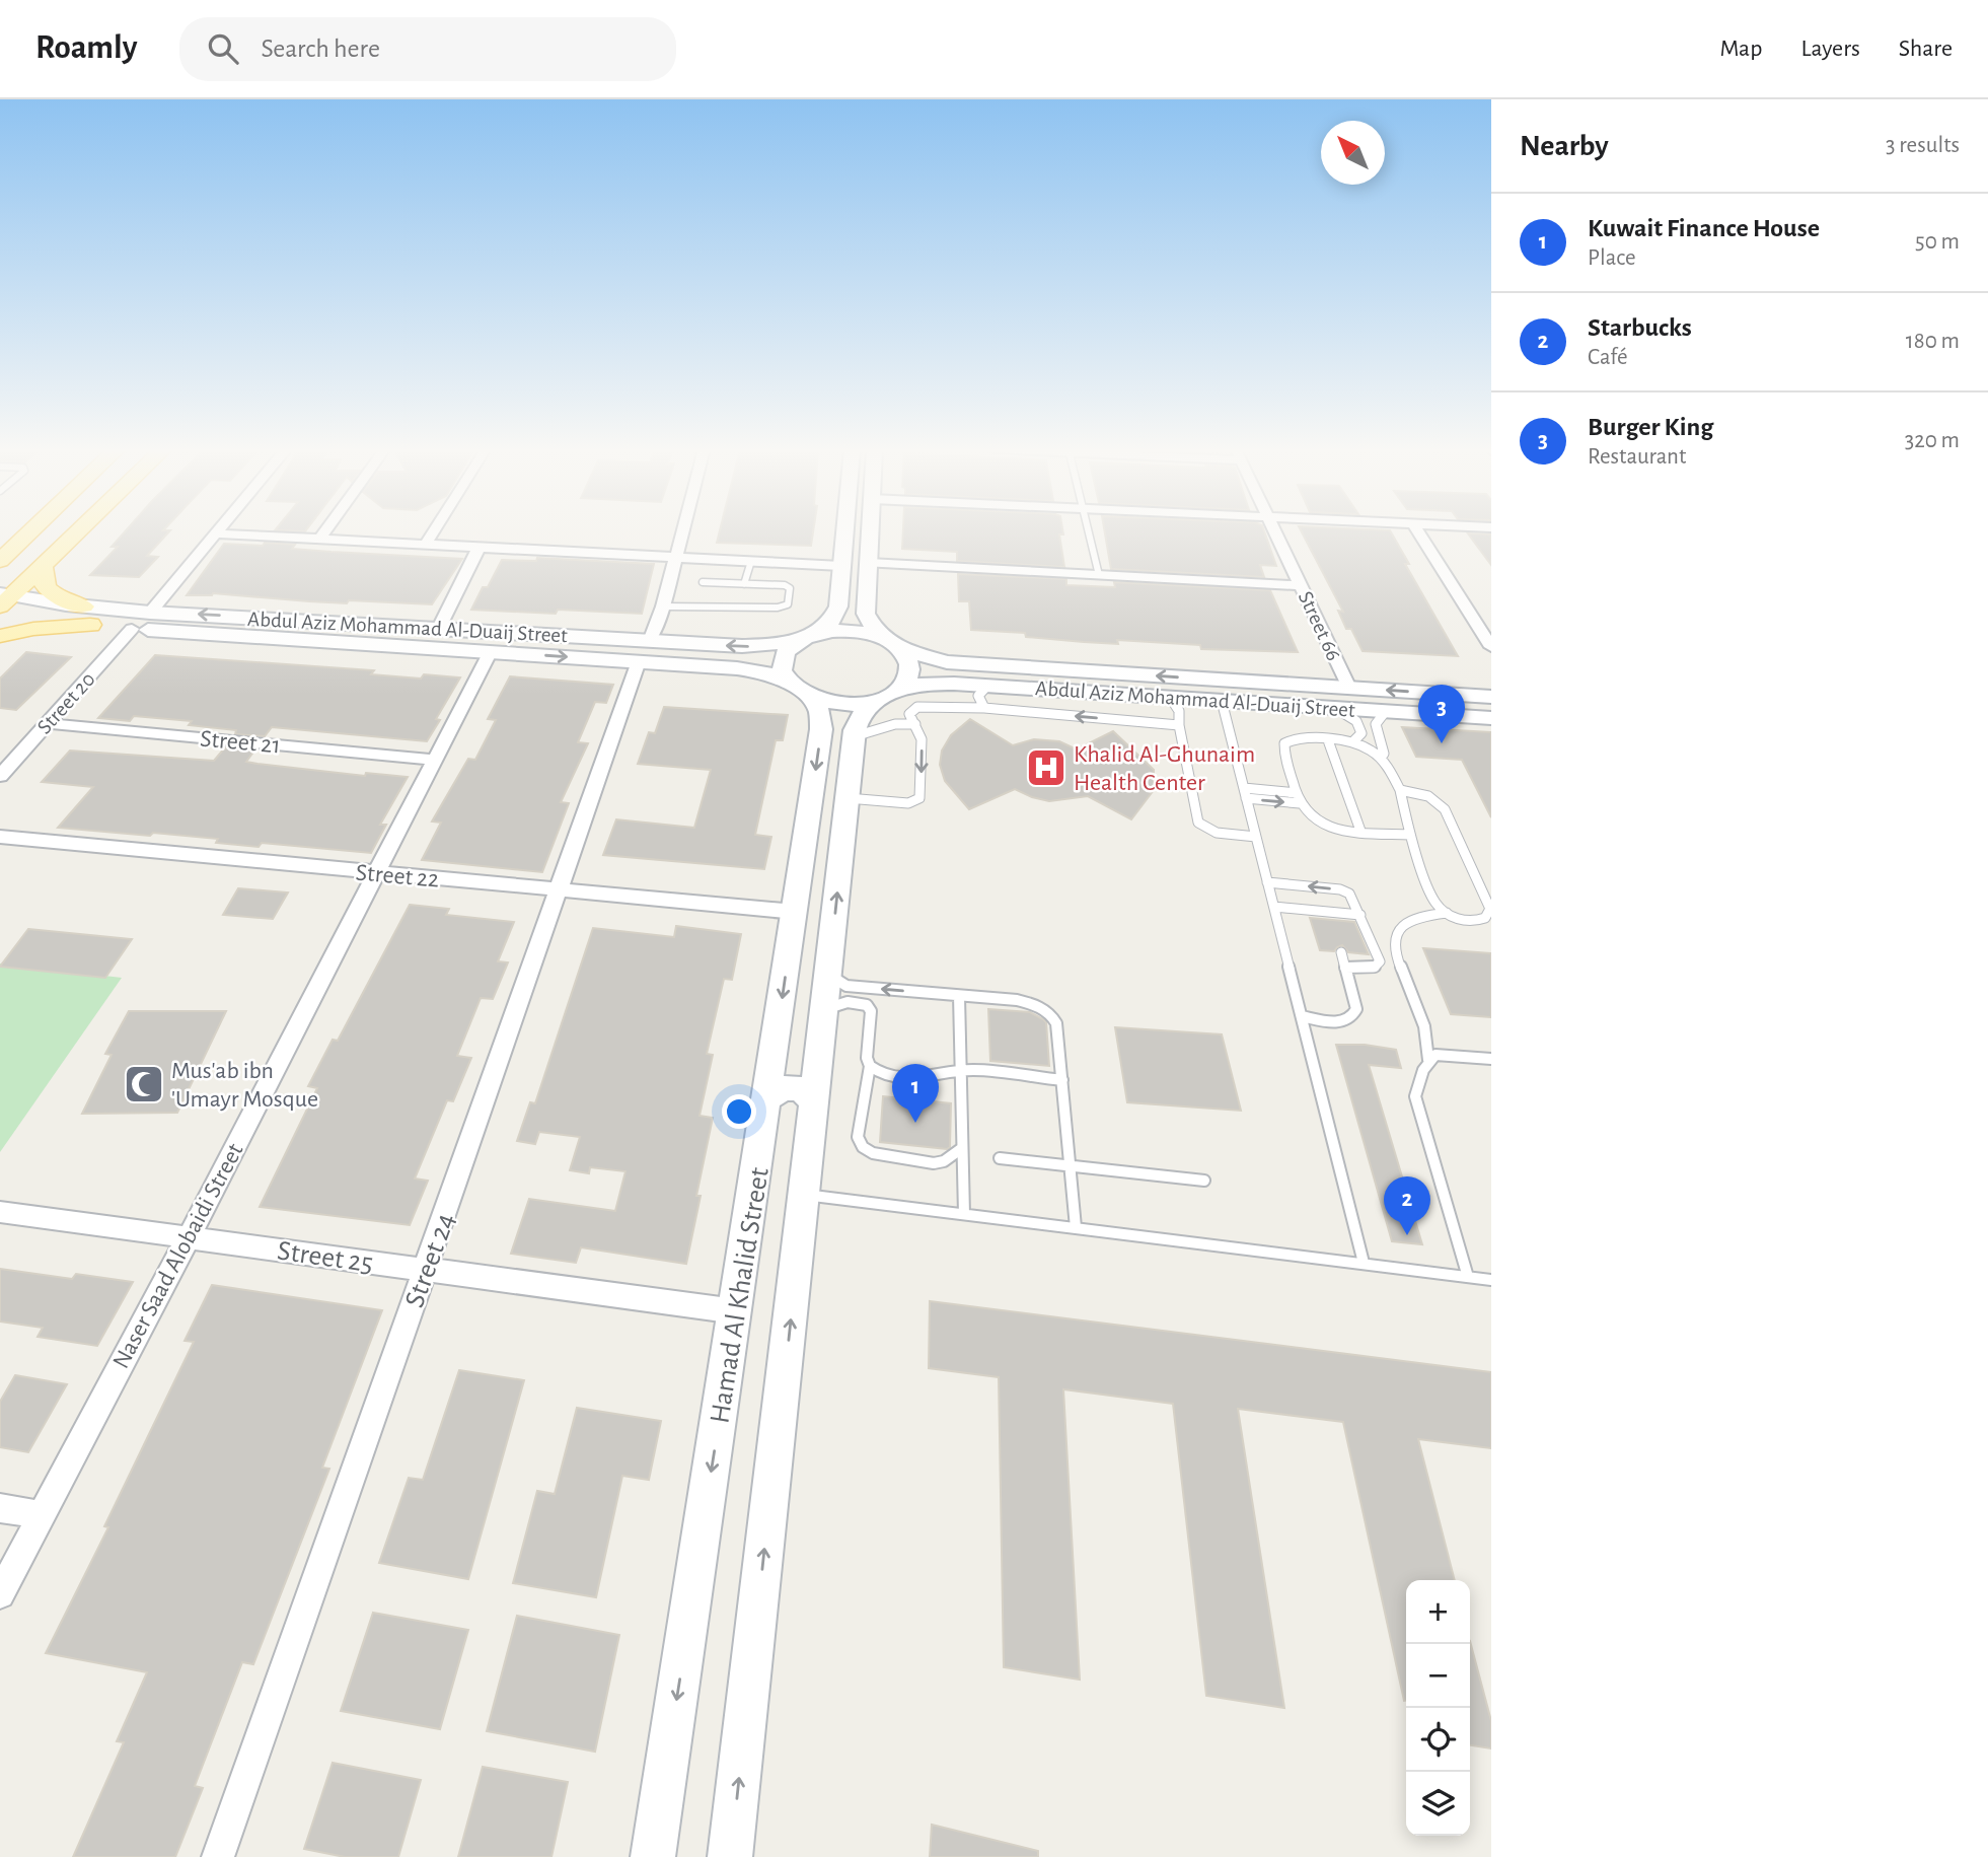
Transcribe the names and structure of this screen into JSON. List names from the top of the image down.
{
  "streets": {
    "street": [
      "Street 66",
      "Abdul Aziz Mohammad Al-Duaij Street",
      "Street 20",
      "Street 21",
      "Street 22",
      "Naser Saad Alobaidi Street",
      "Street 25",
      "Street 24",
      "Hamad Al Khalid Street"
    ]
  },
  "crossings": [
    ["Street 66", "Abdul Aziz Mohammad Al-Duaij Street"],
    ["Abdul Aziz Mohammad Al-Duaij Street", "Street 20"],
    ["Abdul Aziz Mohammad Al-Duaij Street", "Naser Saad Alobaidi Street"],
    ["Abdul Aziz Mohammad Al-Duaij Street", "Street 24"],
    ["Abdul Aziz Mohammad Al-Duaij Street", "Hamad Al Khalid Street"],
    ["Street 20", "Street 21"],
    ["Street 21", "Naser Saad Alobaidi Street"],
    ["Street 22", "Naser Saad Alobaidi Street"],
    ["Street 22", "Street 24"],
    ["Street 22", "Hamad Al Khalid Street"],
    ["Naser Saad Alobaidi Street", "Street 25"],
    ["Street 25", "Street 24"],
    ["Street 25", "Hamad Al Khalid Street"]
  ],
  "places": {
    "hospital": ["Khalid Al-Ghunaim Health Center"],
    "mosque": ["Mus'ab ibn 'Umayr Mosque"]
  },
  "north": "top left",
  "page": {
    "header": "Roamly",
    "search": "Search here",
    "nav": ["Map", "Layers", "Share"],
    "heading": ["Nearby", "3 results"],
    "list": [
      {
        "mark": "1",
        "name": "Kuwait Finance House",
        "note": "Place",
        "value": "50 m"
      },
      {
        "mark": "2",
        "name": "Starbucks",
        "note": "Café",
        "value": "180 m"
      },
      {
        "mark": "3",
        "name": "Burger King",
        "note": "Restaurant",
        "value": "320 m"
      }
    ],
    "pins": ["3", "1", "2"],
    "map_buttons": ["+", "−"]
  }
}
